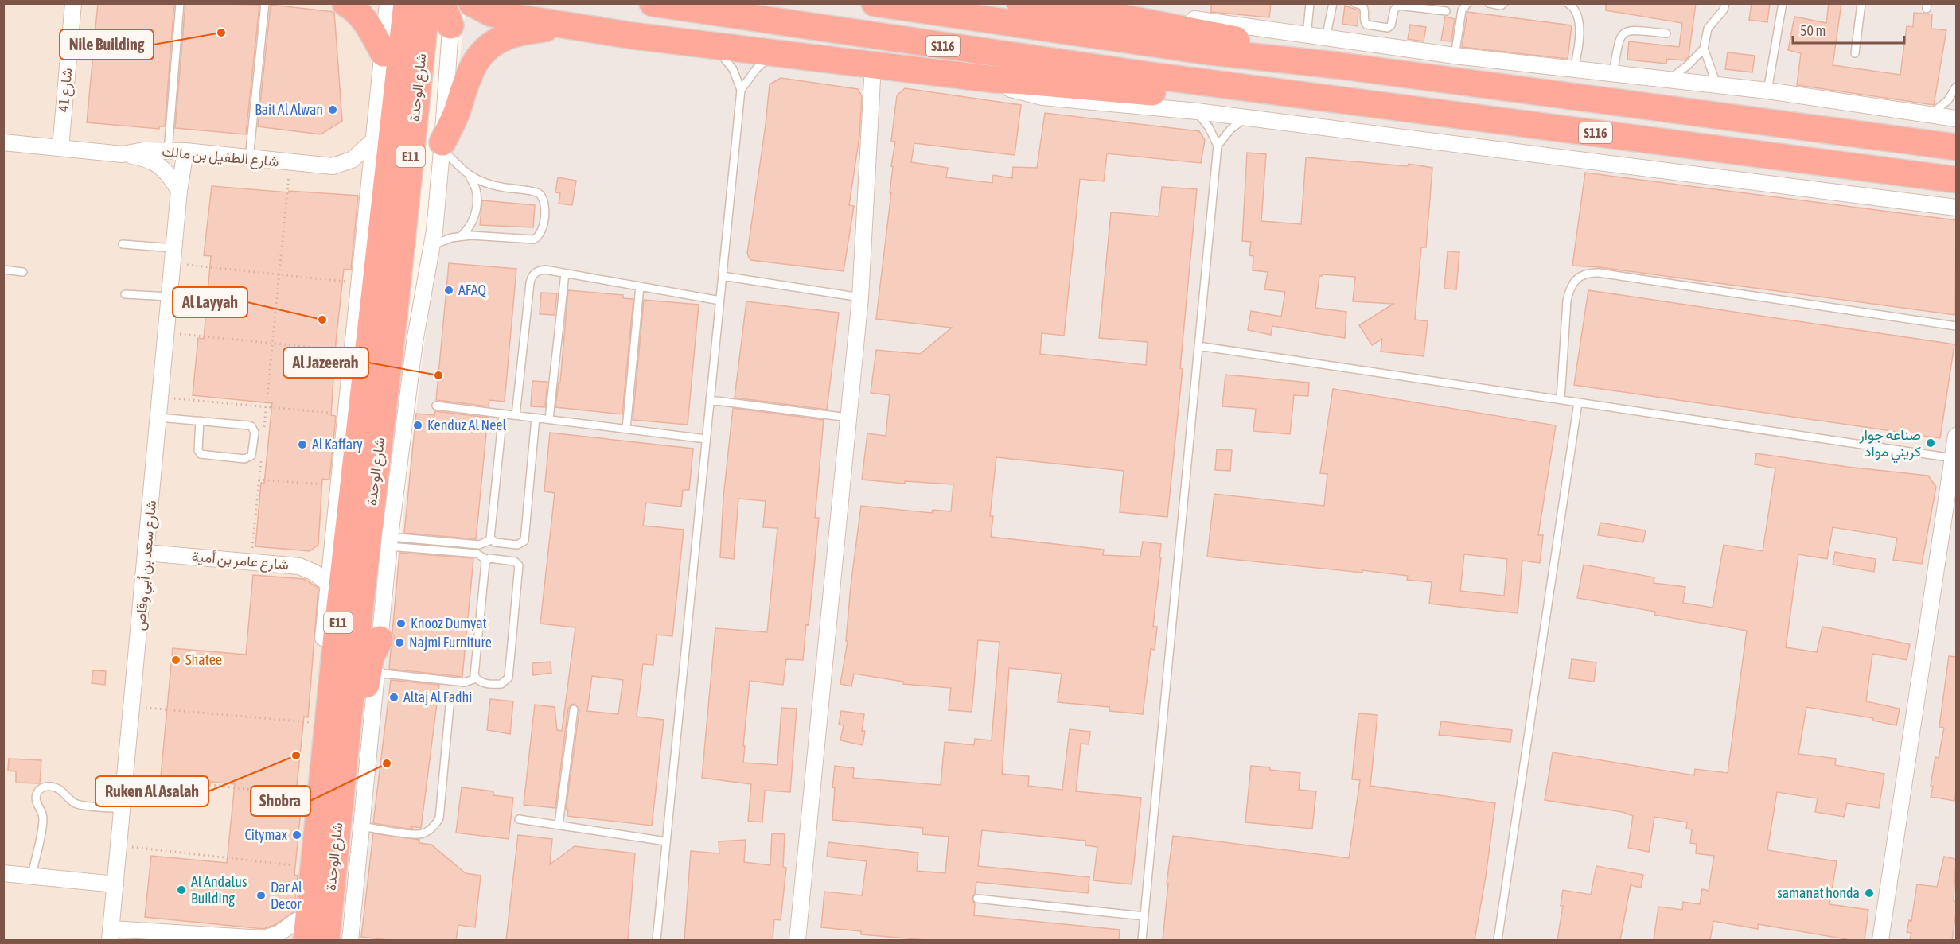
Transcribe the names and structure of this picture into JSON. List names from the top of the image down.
{
  "streets": {
    "highway": ["S116", "شارع الوحدة", "E11"],
    "street": [
      "شارع 41",
      "شارع الطفيل بن مالك",
      "شارع عامر بن أمية",
      "شارع سعد بن أبي وقاص"
    ]
  },
  "crossings": [
    ["شارع 41", "شارع الطفيل بن مالك"],
    ["شارع الطفيل بن مالك", "شارع سعد بن أبي وقاص"],
    ["شارع عامر بن أمية", "شارع سعد بن أبي وقاص"]
  ],
  "places": [
    "Nile Building",
    "Bait Al Alwan",
    "AFAQ",
    "Al Layyah",
    "Al Jazeerah",
    "Kenduz Al Neel",
    "صناعه جوار كريني مواد",
    "Al Kaffary",
    "Knooz Dumyat",
    "Najmi Furniture",
    "Shatee",
    "Altaj Al Fadhi",
    "Ruken Al Asalah",
    "Shobra",
    "Citymax",
    "Al Andalus Building",
    "samanat honda",
    "Dar Al Decor"
  ],
  "scale_bar": "50 m"
}
